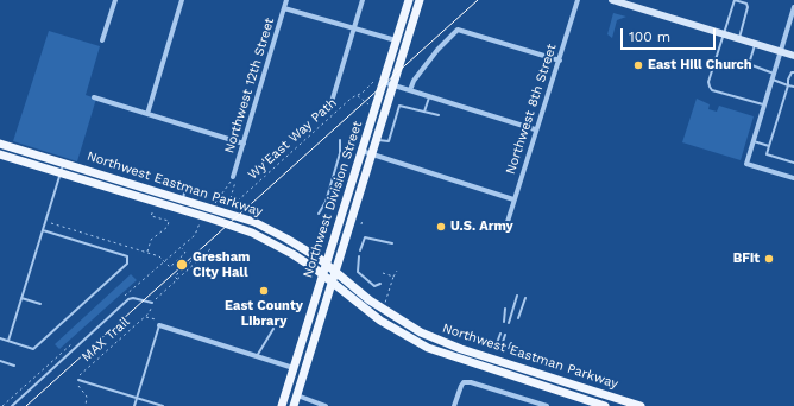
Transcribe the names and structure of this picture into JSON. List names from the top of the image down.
{
  "streets": {
    "main road": ["Northwest Eastman Parkway", "Northwest Division Street"],
    "street": ["Northwest 12th Street", "Northwest 8th Street"],
    "path": ["Wy'East Way Path", "MAX Trail"]
  },
  "crossings": [
    ["Northwest 12th Street", "Wy'East Way Path"],
    ["Wy'East Way Path", "Northwest Eastman Parkway"],
    ["Northwest Eastman Parkway", "Northwest Division Street"]
  ],
  "places": [
    "East Hill Church",
    "U.S. Army",
    "BFit",
    "Gresham City Hall",
    "East County Library"
  ],
  "scale_bar": "100 m"
}
